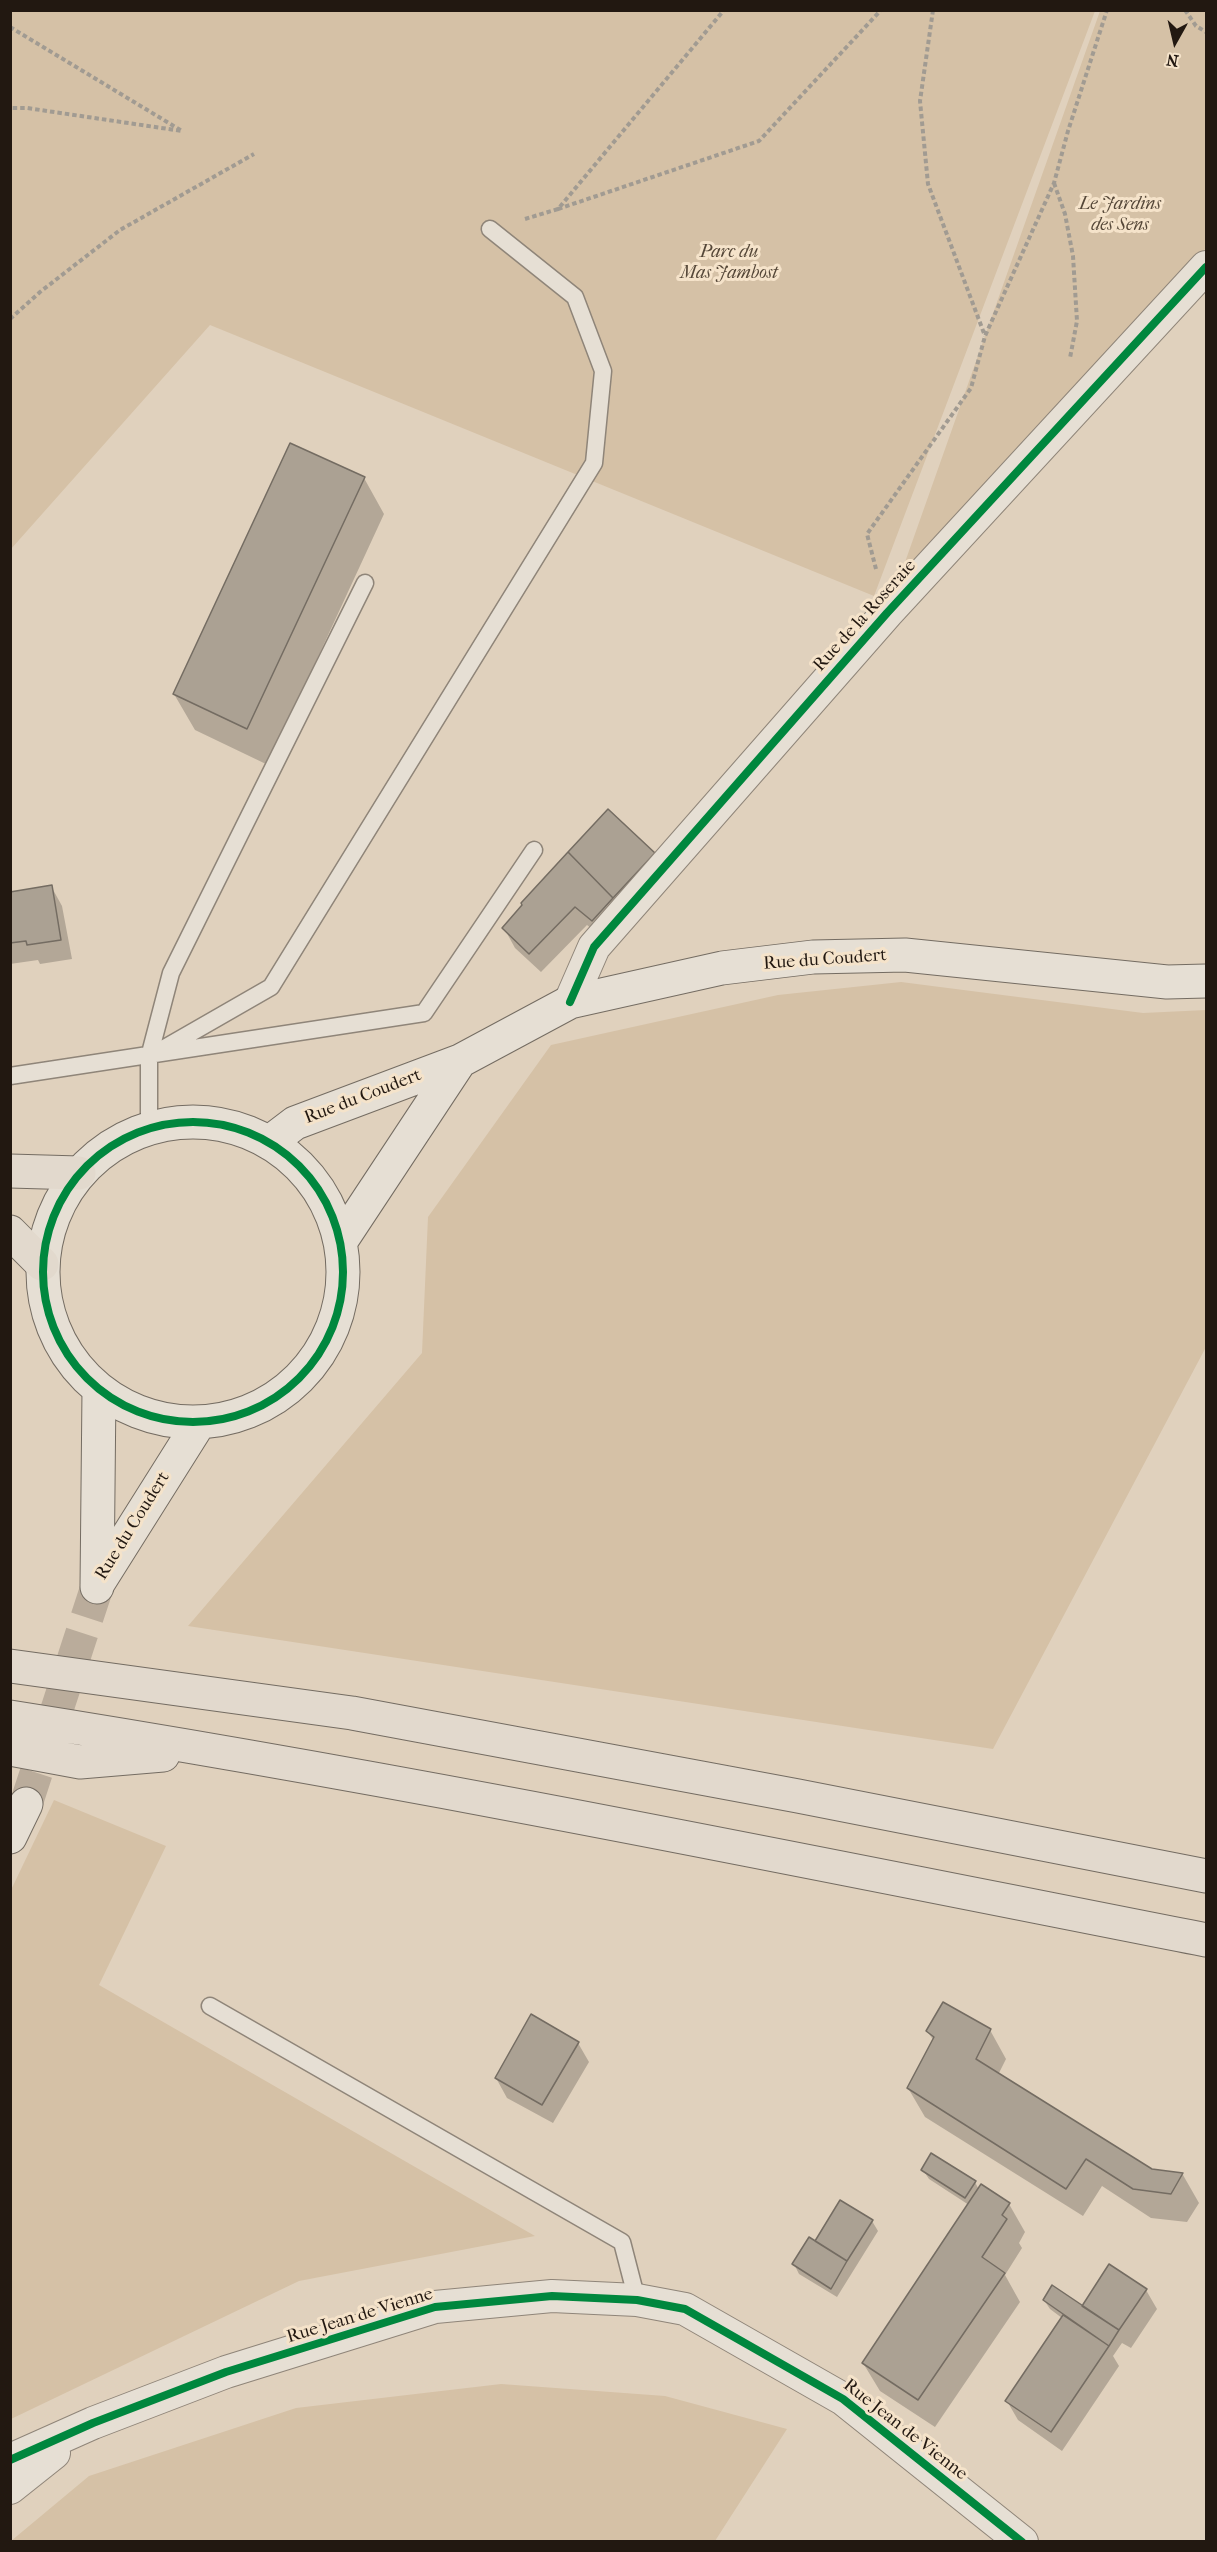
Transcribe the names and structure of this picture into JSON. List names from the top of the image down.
{
  "streets": {
    "street": ["Rue de la Roseraie", "Rue du Coudert", "Rue Jean de Vienne"]
  },
  "crossings": [
    ["Rue de la Roseraie", "Rue du Coudert"]
  ],
  "parks": ["Le Jardins des Sens", "Parc du Mas Jambost"],
  "north": "bottom"
}
